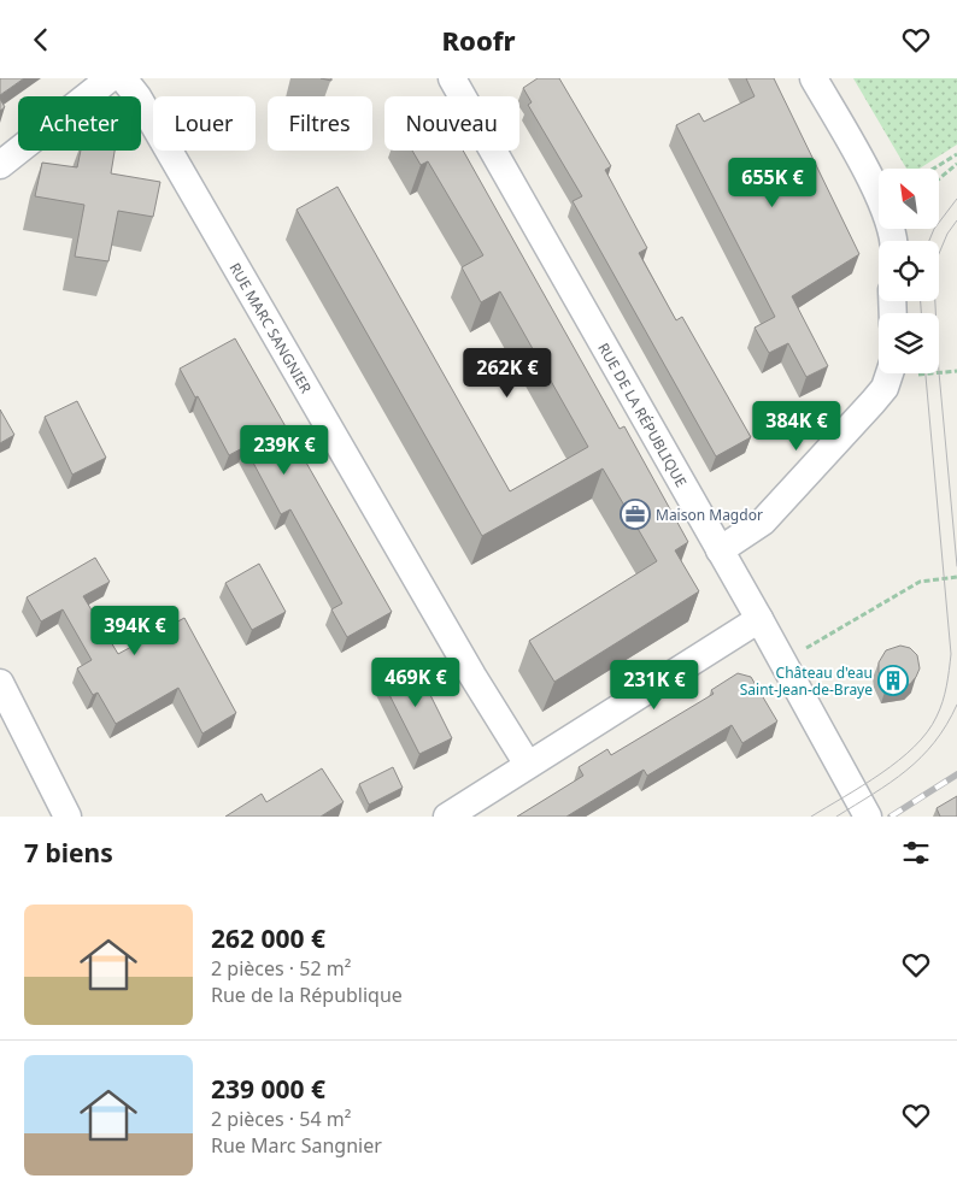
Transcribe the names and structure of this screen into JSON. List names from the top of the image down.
{
  "streets": {
    "street": ["RUE MARC SANGNIER", "RUE DE LA RÉPUBLIQUE"]
  },
  "places": {
    "office": ["Maison Magdor"],
    "building": ["Château d'eau Saint-Jean-de-Braye"]
  },
  "north": "top left",
  "page": {
    "header": "Roofr",
    "chip": [
      "Acheter",
      "Louer",
      "Filtres",
      "Nouveau"
    ],
    "price": [
      "655K €",
      "262K €",
      "384K €",
      "239K €",
      "394K €",
      "469K €",
      "231K €"
    ],
    "heading": "7 biens",
    "list": [
      {
        "name": "262 000 €",
        "note": "2 pièces · 52 m² · Rue de la République"
      },
      {
        "name": "239 000 €",
        "note": "2 pièces · 54 m² · Rue Marc Sangnier"
      }
    ]
  }
}
